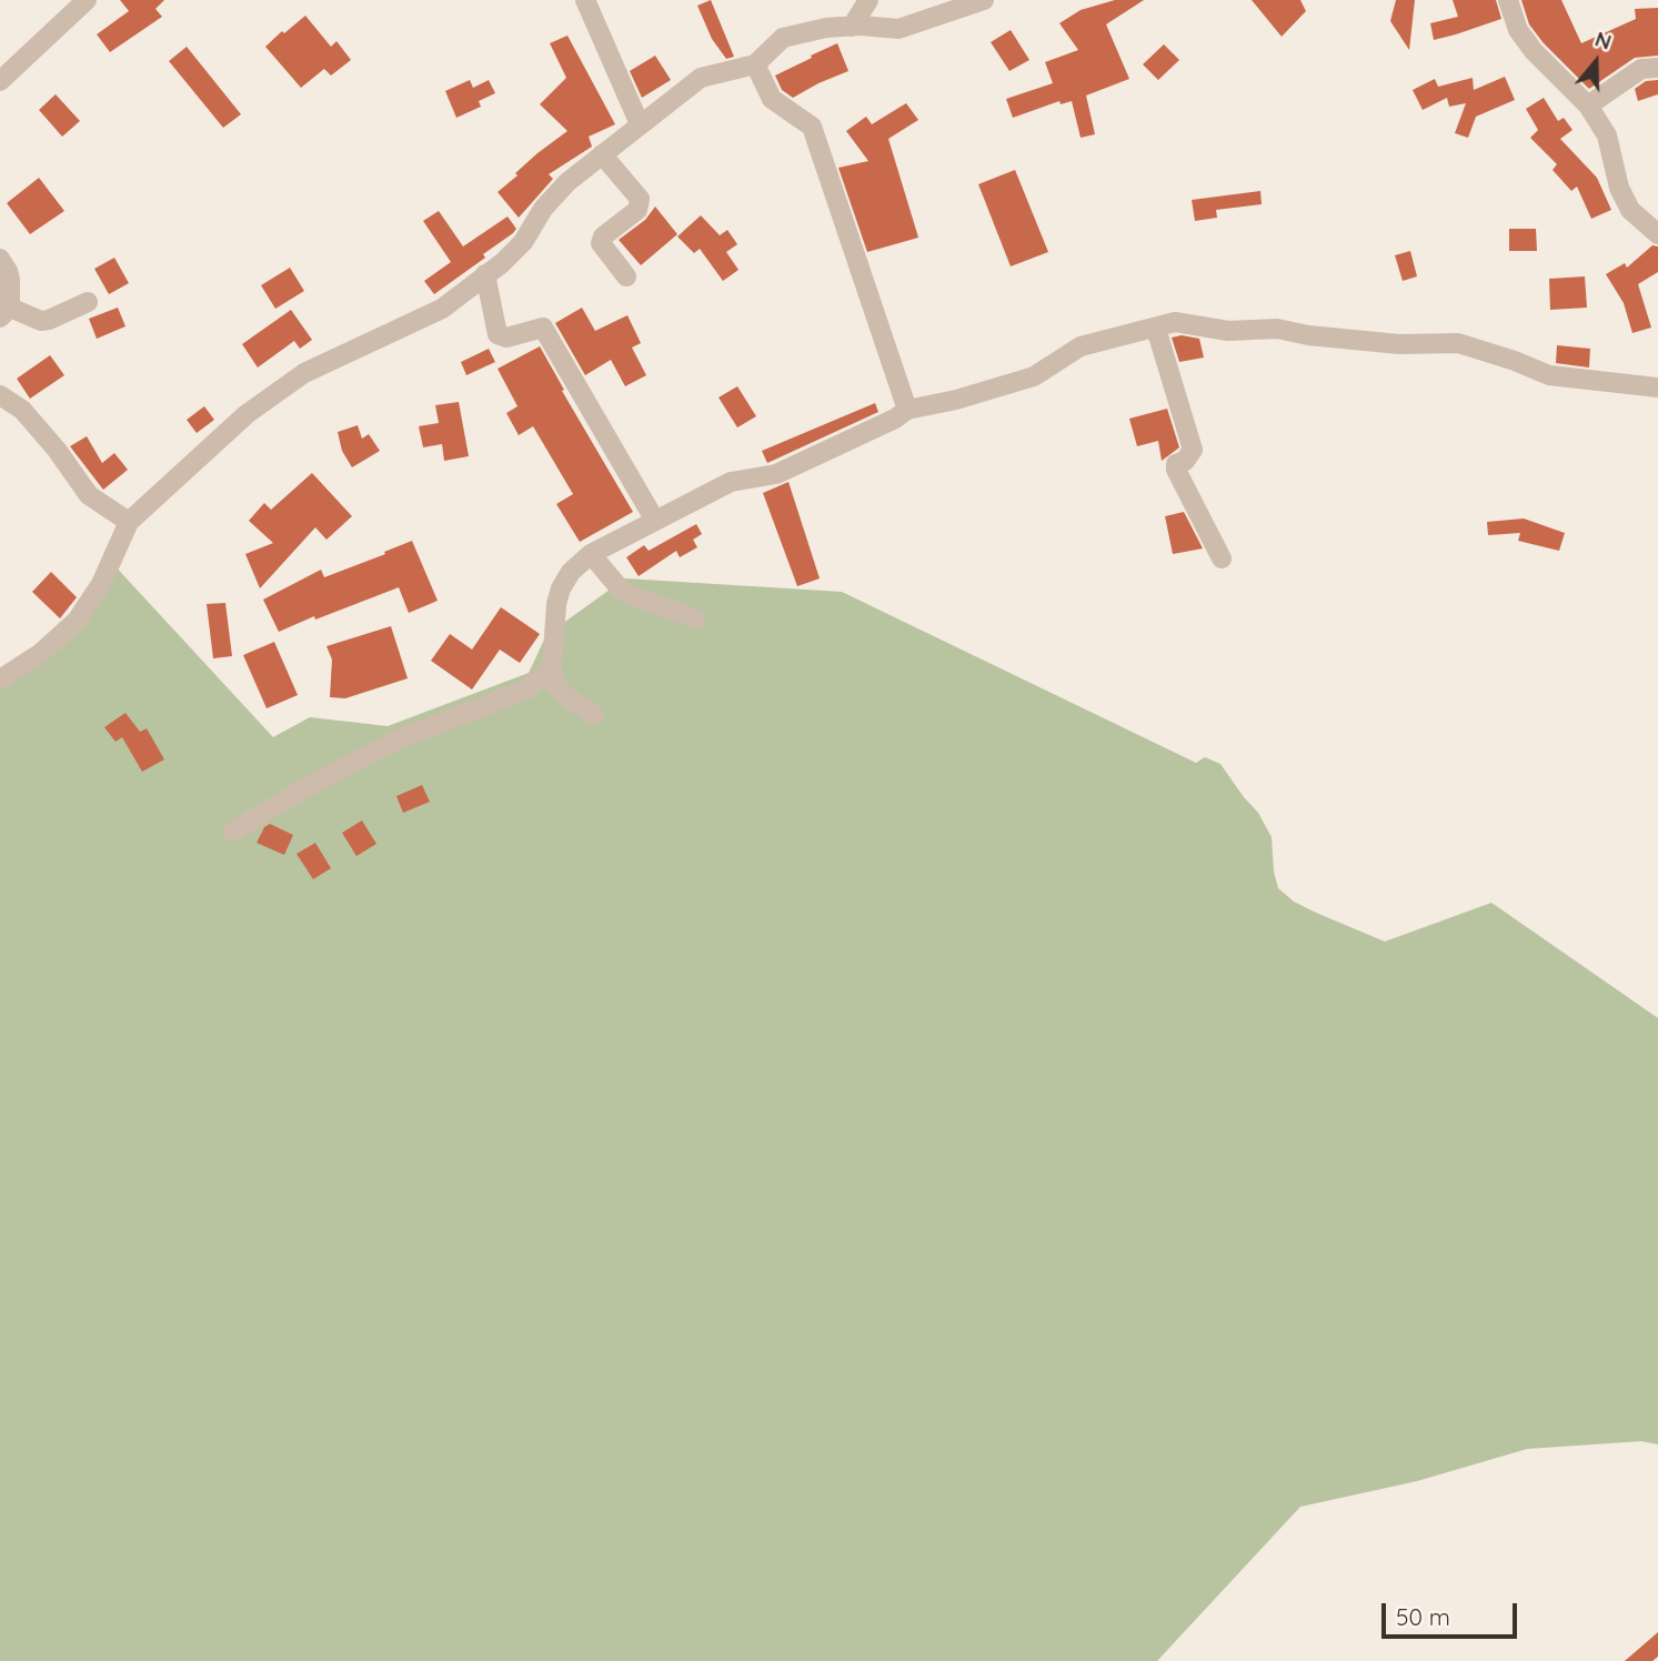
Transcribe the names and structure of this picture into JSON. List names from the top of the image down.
{
  "scale_bar": "50 m",
  "north": "top"
}
